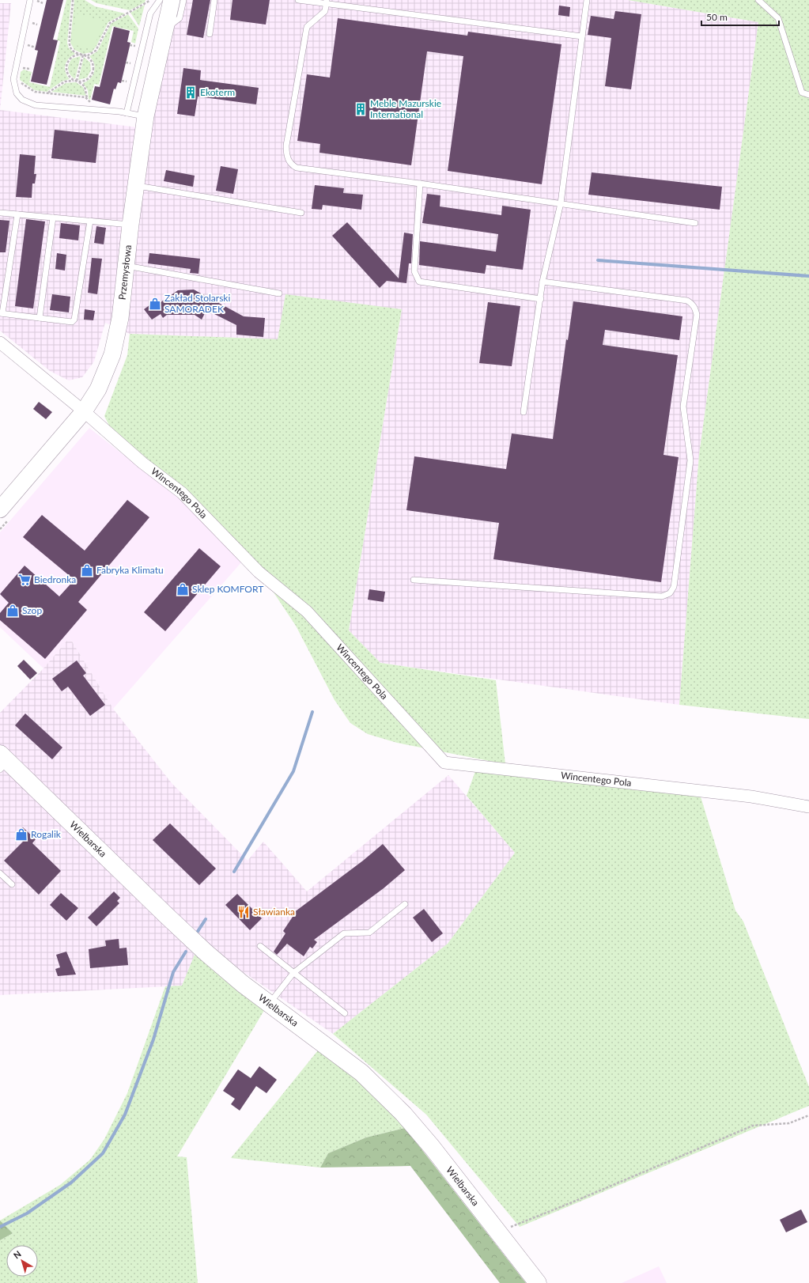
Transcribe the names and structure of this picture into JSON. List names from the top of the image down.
{
  "streets": {
    "main road": ["Wielbarska"],
    "street": ["Przemysłowa", "Wincentego Pola"]
  },
  "crossings": [
    ["Przemysłowa", "Wincentego Pola"]
  ],
  "places": {
    "building": ["Ekoterm", "Meble Mazurskie International"],
    "shop": [
      "Zakład Stolarski SAMORADEK",
      "Fabryka Klimatu",
      "Sklep KOMFORT",
      "Szop",
      "Rogalik"
    ],
    "supermarket": ["Biedronka"],
    "restaurant": ["Sławianka"]
  },
  "scale_bar": "50 m",
  "north": "top left"
}
